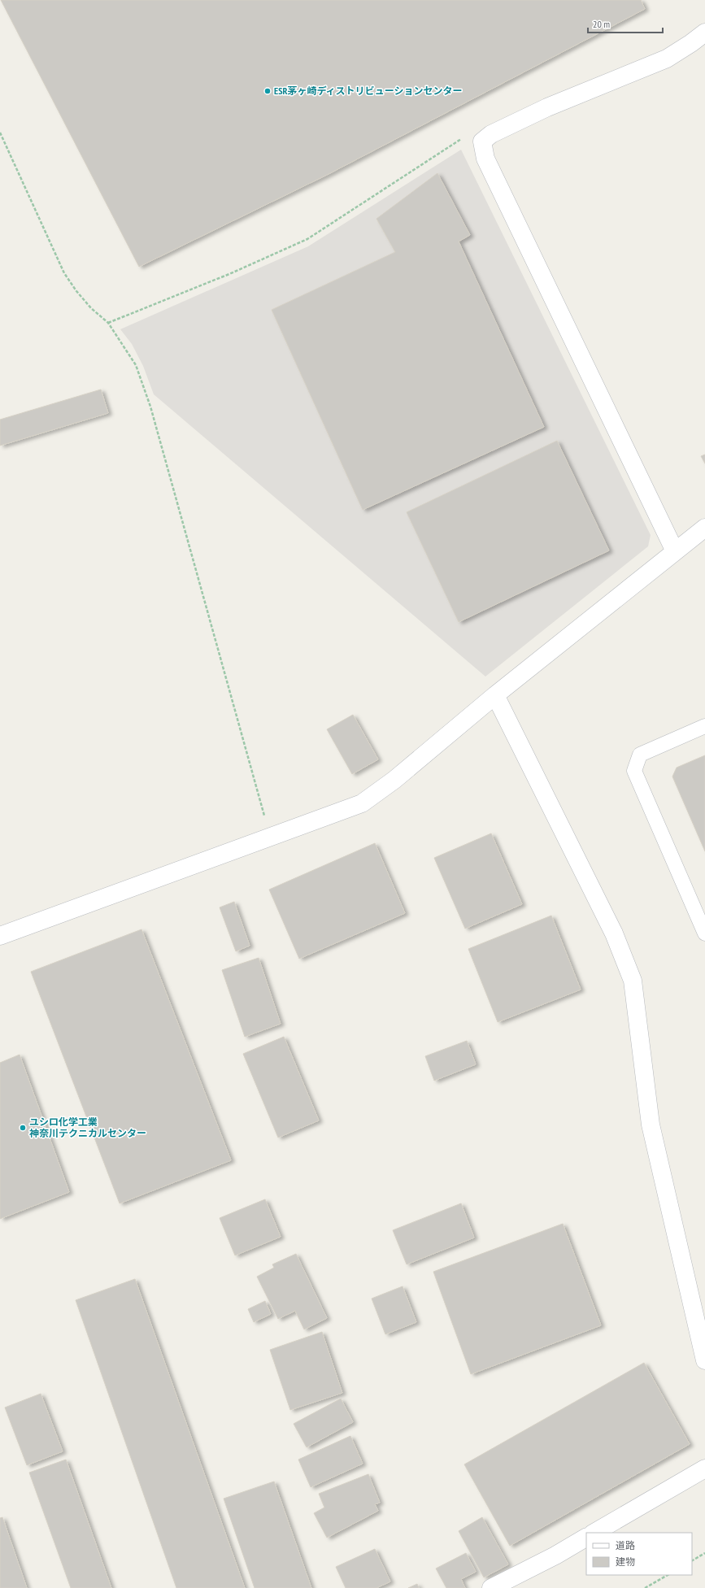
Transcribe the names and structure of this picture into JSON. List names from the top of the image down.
{
  "places": ["ESR茅ヶ崎ディストリビューションセンター", "ユシロ化学工業 神奈川テクニカルセンター"],
  "legend": ["道路", "建物"],
  "scale_bar": "20 m"
}
